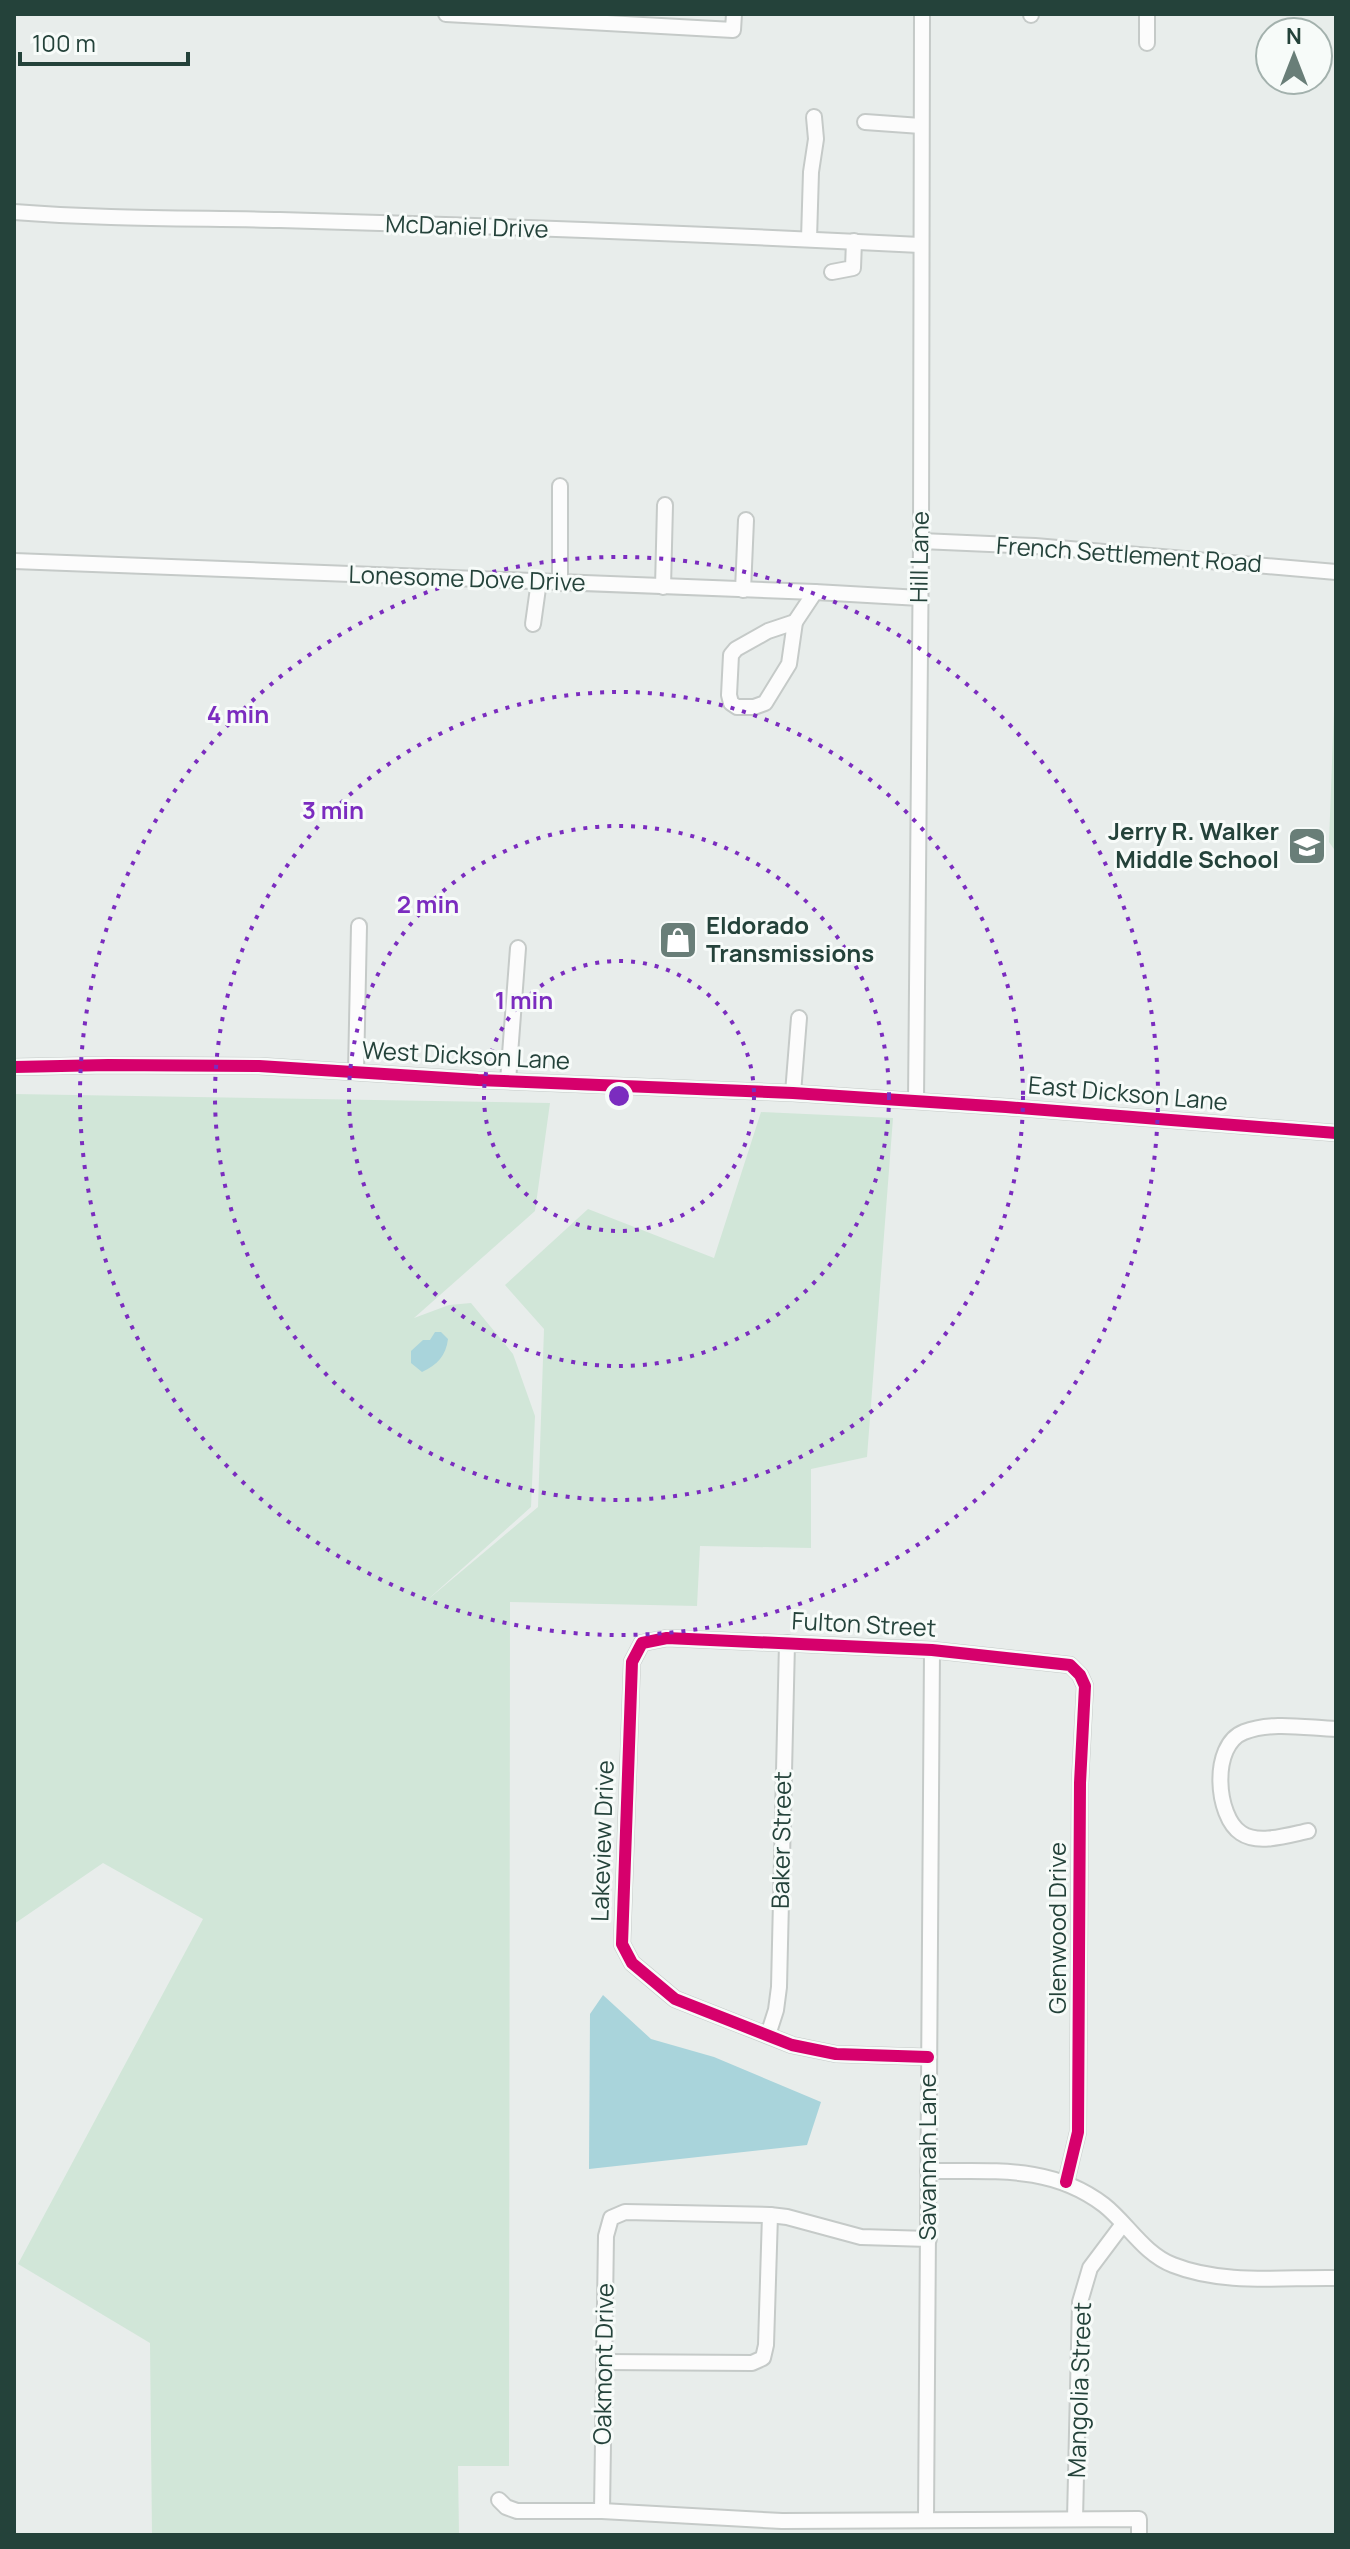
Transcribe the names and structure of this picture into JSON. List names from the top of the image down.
{
  "streets": {
    "street": [
      "McDaniel Drive",
      "French Settlement Road",
      "Hill Lane",
      "Lonesome Dove Drive",
      "West Dickson Lane",
      "East Dickson Lane",
      "Fulton Street",
      "Baker Street",
      "Lakeview Drive",
      "Glenwood Drive",
      "Savannah Lane",
      "Oakmont Drive",
      "Mangolia Street"
    ]
  },
  "crossings": [
    ["McDaniel Drive", "Hill Lane"],
    ["French Settlement Road", "Hill Lane"],
    ["Hill Lane", "Lonesome Dove Drive"],
    ["Hill Lane", "West Dickson Lane"],
    ["Hill Lane", "East Dickson Lane"],
    ["West Dickson Lane", "East Dickson Lane"],
    ["Fulton Street", "Baker Street"],
    ["Fulton Street", "Lakeview Drive"],
    ["Fulton Street", "Glenwood Drive"],
    ["Fulton Street", "Savannah Lane"],
    ["Baker Street", "Lakeview Drive"],
    ["Lakeview Drive", "Savannah Lane"]
  ],
  "places": {
    "school or university": ["Jerry R. Walker Middle School"],
    "shop": ["Eldorado Transmissions"]
  },
  "scale_bar": "100 m",
  "north": "top",
  "rings": [
    "4 min",
    "3 min",
    "2 min",
    "1 min"
  ]
}
